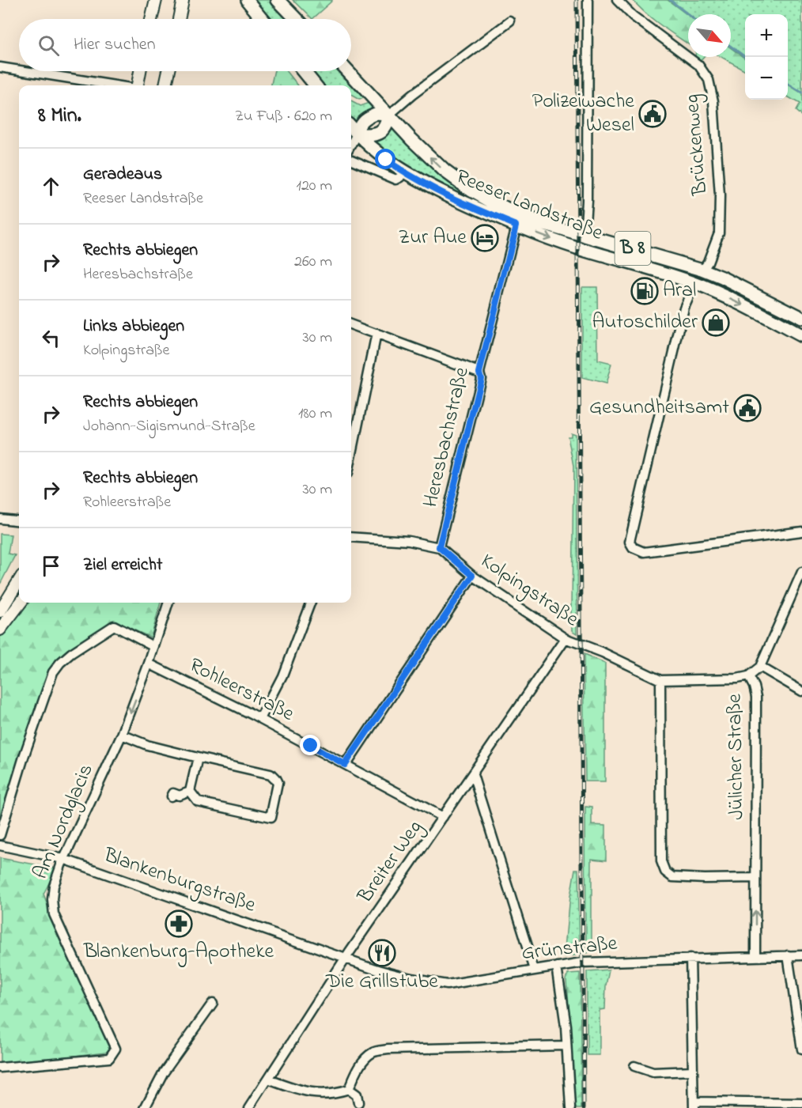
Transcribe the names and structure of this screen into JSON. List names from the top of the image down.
{
  "streets": {
    "main road": ["Reeser Landstraße", "B 8"],
    "street": [
      "Brückenweg",
      "Heresbachstraße",
      "Kolpingstraße",
      "Rohleerstraße",
      "Jülicher Straße",
      "Am Nordglacis",
      "Breiter Weg",
      "Blankenburgstraße",
      "Grünstraße"
    ]
  },
  "crossings": [
    ["Brückenweg", "Reeser Landstraße"],
    ["Reeser Landstraße", "Heresbachstraße"],
    ["Heresbachstraße", "Kolpingstraße"],
    ["Kolpingstraße", "Jülicher Straße"],
    ["Kolpingstraße", "Breiter Weg"],
    ["Rohleerstraße", "Am Nordglacis"],
    ["Rohleerstraße", "Breiter Weg"],
    ["Jülicher Straße", "Grünstraße"],
    ["Am Nordglacis", "Blankenburgstraße"],
    ["Breiter Weg", "Blankenburgstraße"],
    ["Breiter Weg", "Grünstraße"],
    ["Blankenburgstraße", "Grünstraße"]
  ],
  "places": {
    "public building": ["Polizeiwache Wesel", "Gesundheitsamt"],
    "hotel": ["Zur Aue"],
    "fuel station": ["Aral"],
    "shop": ["Autoschilder"],
    "pharmacy": ["Blankenburg-Apotheke"],
    "restaurant": ["Die Grillstube"]
  },
  "north": "bottom right",
  "page": {
    "map_buttons": ["+", "−"],
    "search": "Hier suchen",
    "heading": ["8 Min.", "Zu Fuß · 620 m"],
    "list": [
      ["Geradeaus", "Reeser Landstraße", "120 m"],
      ["Rechts abbiegen", "Heresbachstraße", "260 m"],
      ["Links abbiegen", "Kolpingstraße", "30 m"],
      ["Rechts abbiegen", "Johann-Sigismund-Straße", "180 m"],
      ["Rechts abbiegen", "Rohleerstraße", "30 m"],
      "Ziel erreicht"
    ]
  }
}
